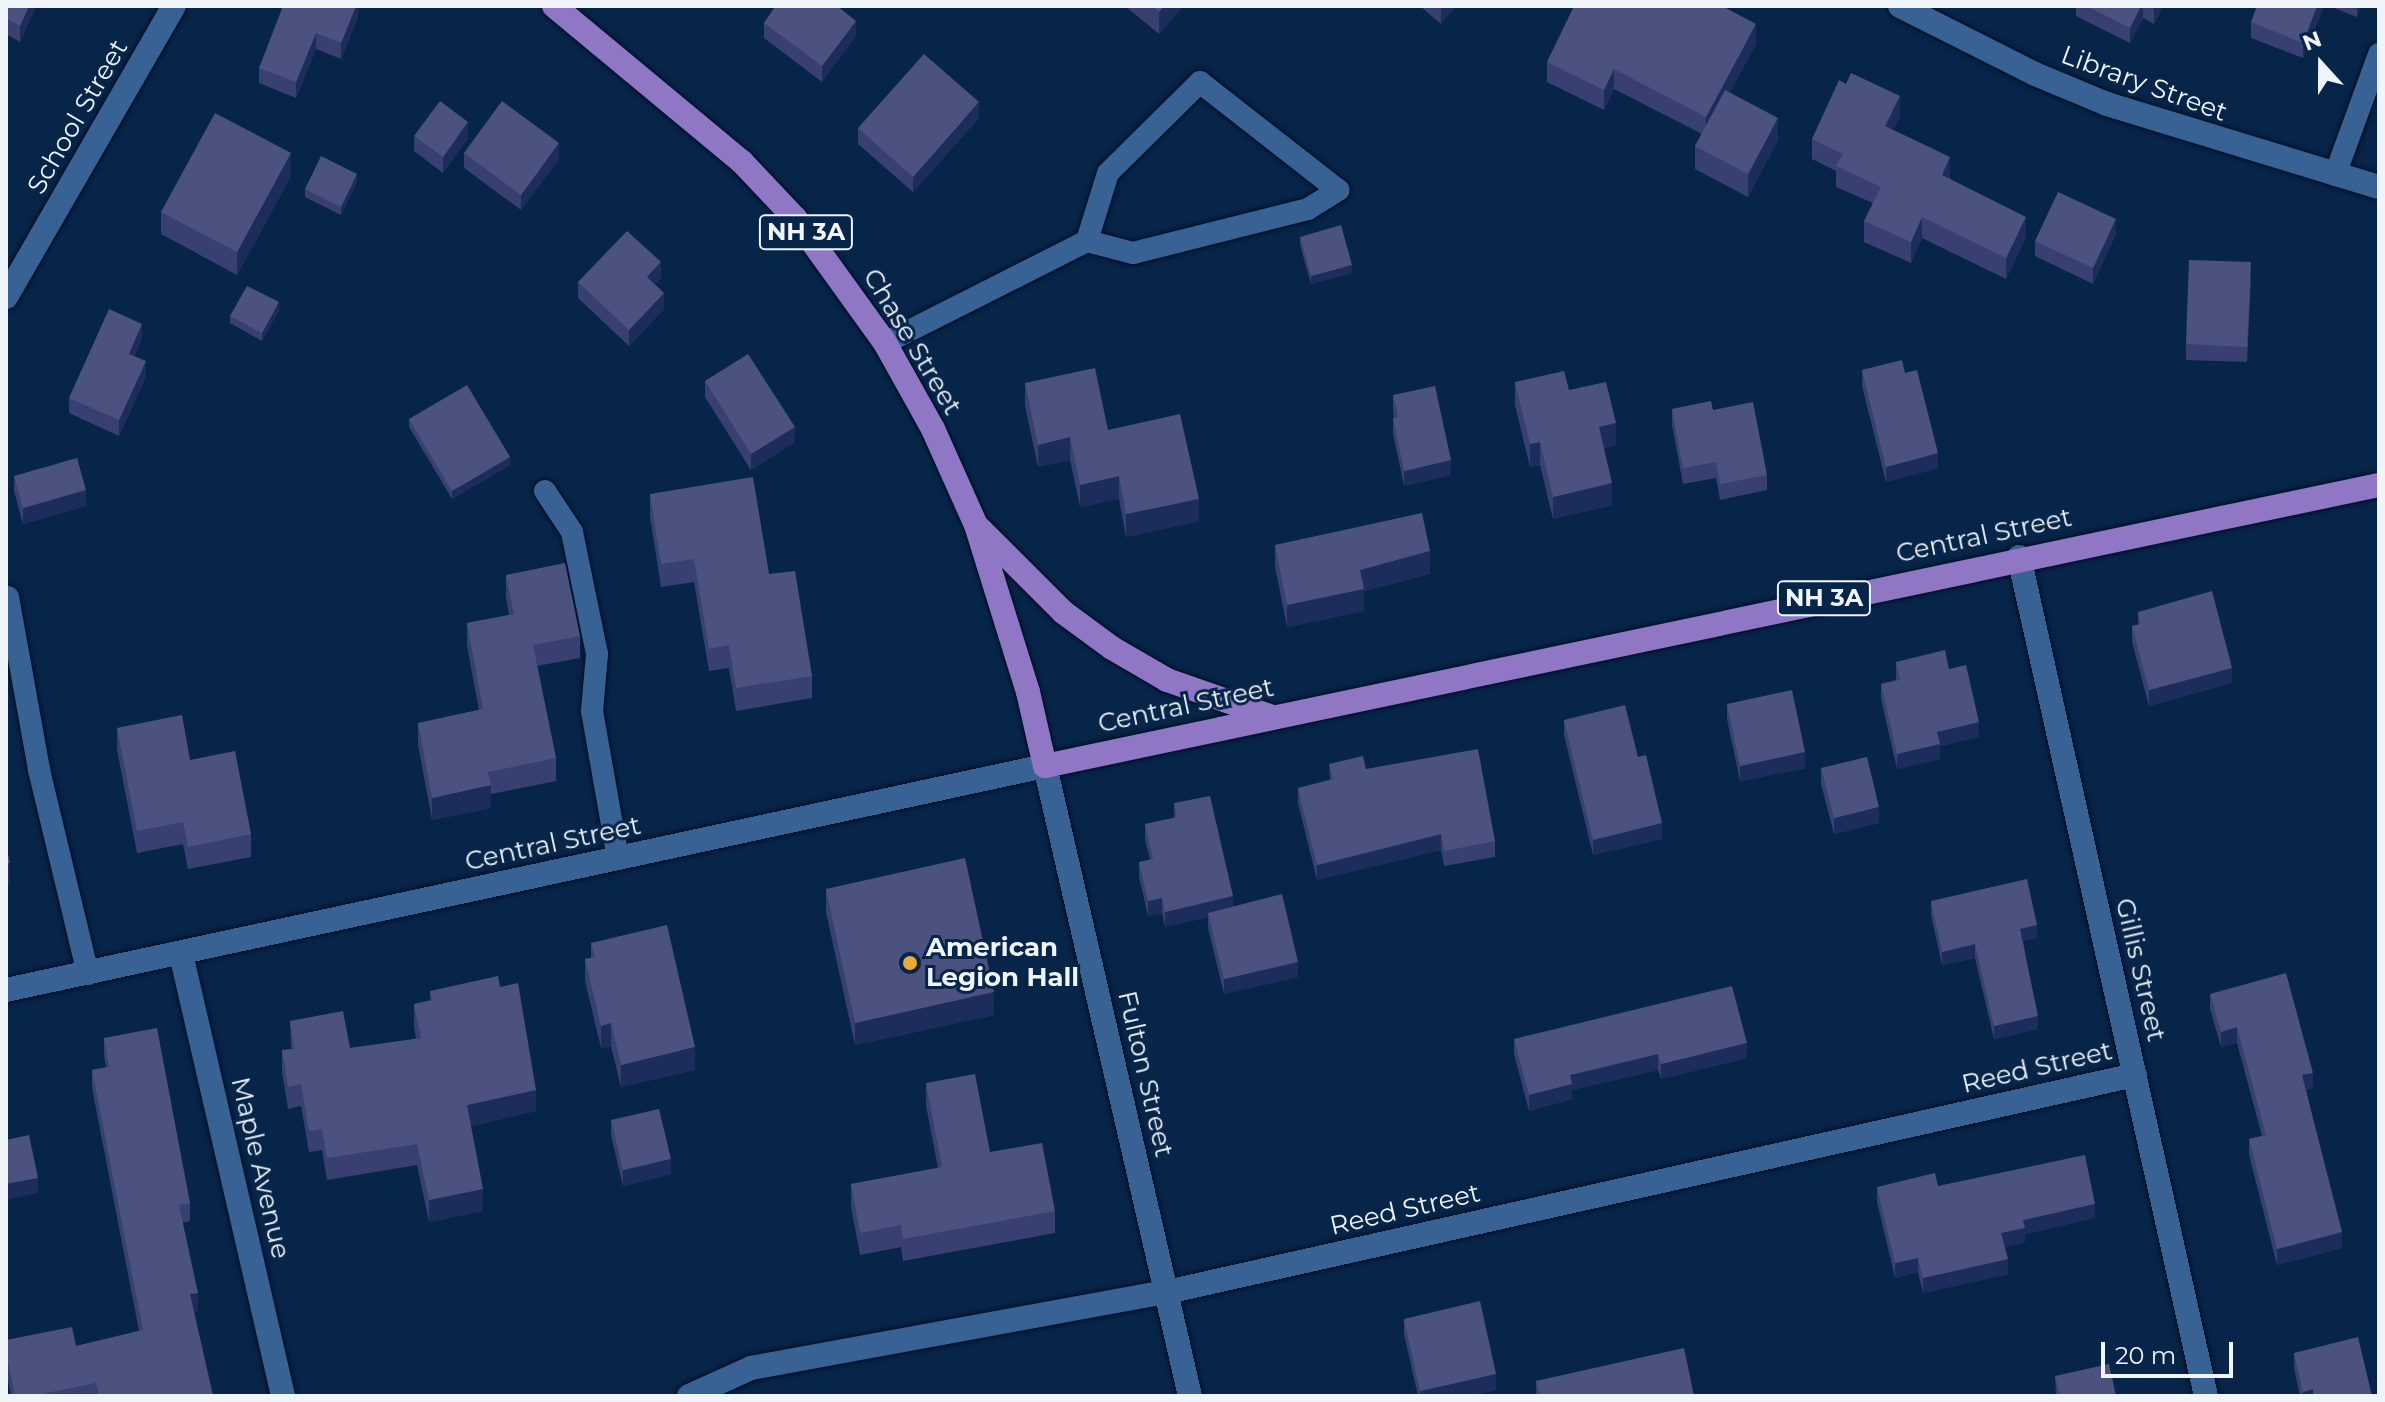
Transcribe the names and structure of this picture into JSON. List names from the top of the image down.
{
  "streets": {
    "main road": ["NH 3A", "Chase Street", "Central Street"],
    "street": [
      "Library Street",
      "School Street",
      "Gillis Street",
      "Reed Street",
      "Fulton Street",
      "Maple Avenue"
    ]
  },
  "crossings": [
    ["NH 3A", "Chase Street"],
    ["NH 3A", "Central Street"],
    ["Chase Street", "Central Street"],
    ["Chase Street", "Fulton Street"],
    ["Central Street", "Gillis Street"],
    ["Central Street", "Fulton Street"],
    ["Central Street", "Maple Avenue"],
    ["Gillis Street", "Reed Street"],
    ["Reed Street", "Fulton Street"]
  ],
  "places": ["American Legion Hall"],
  "scale_bar": "20 m",
  "north": "top"
}
